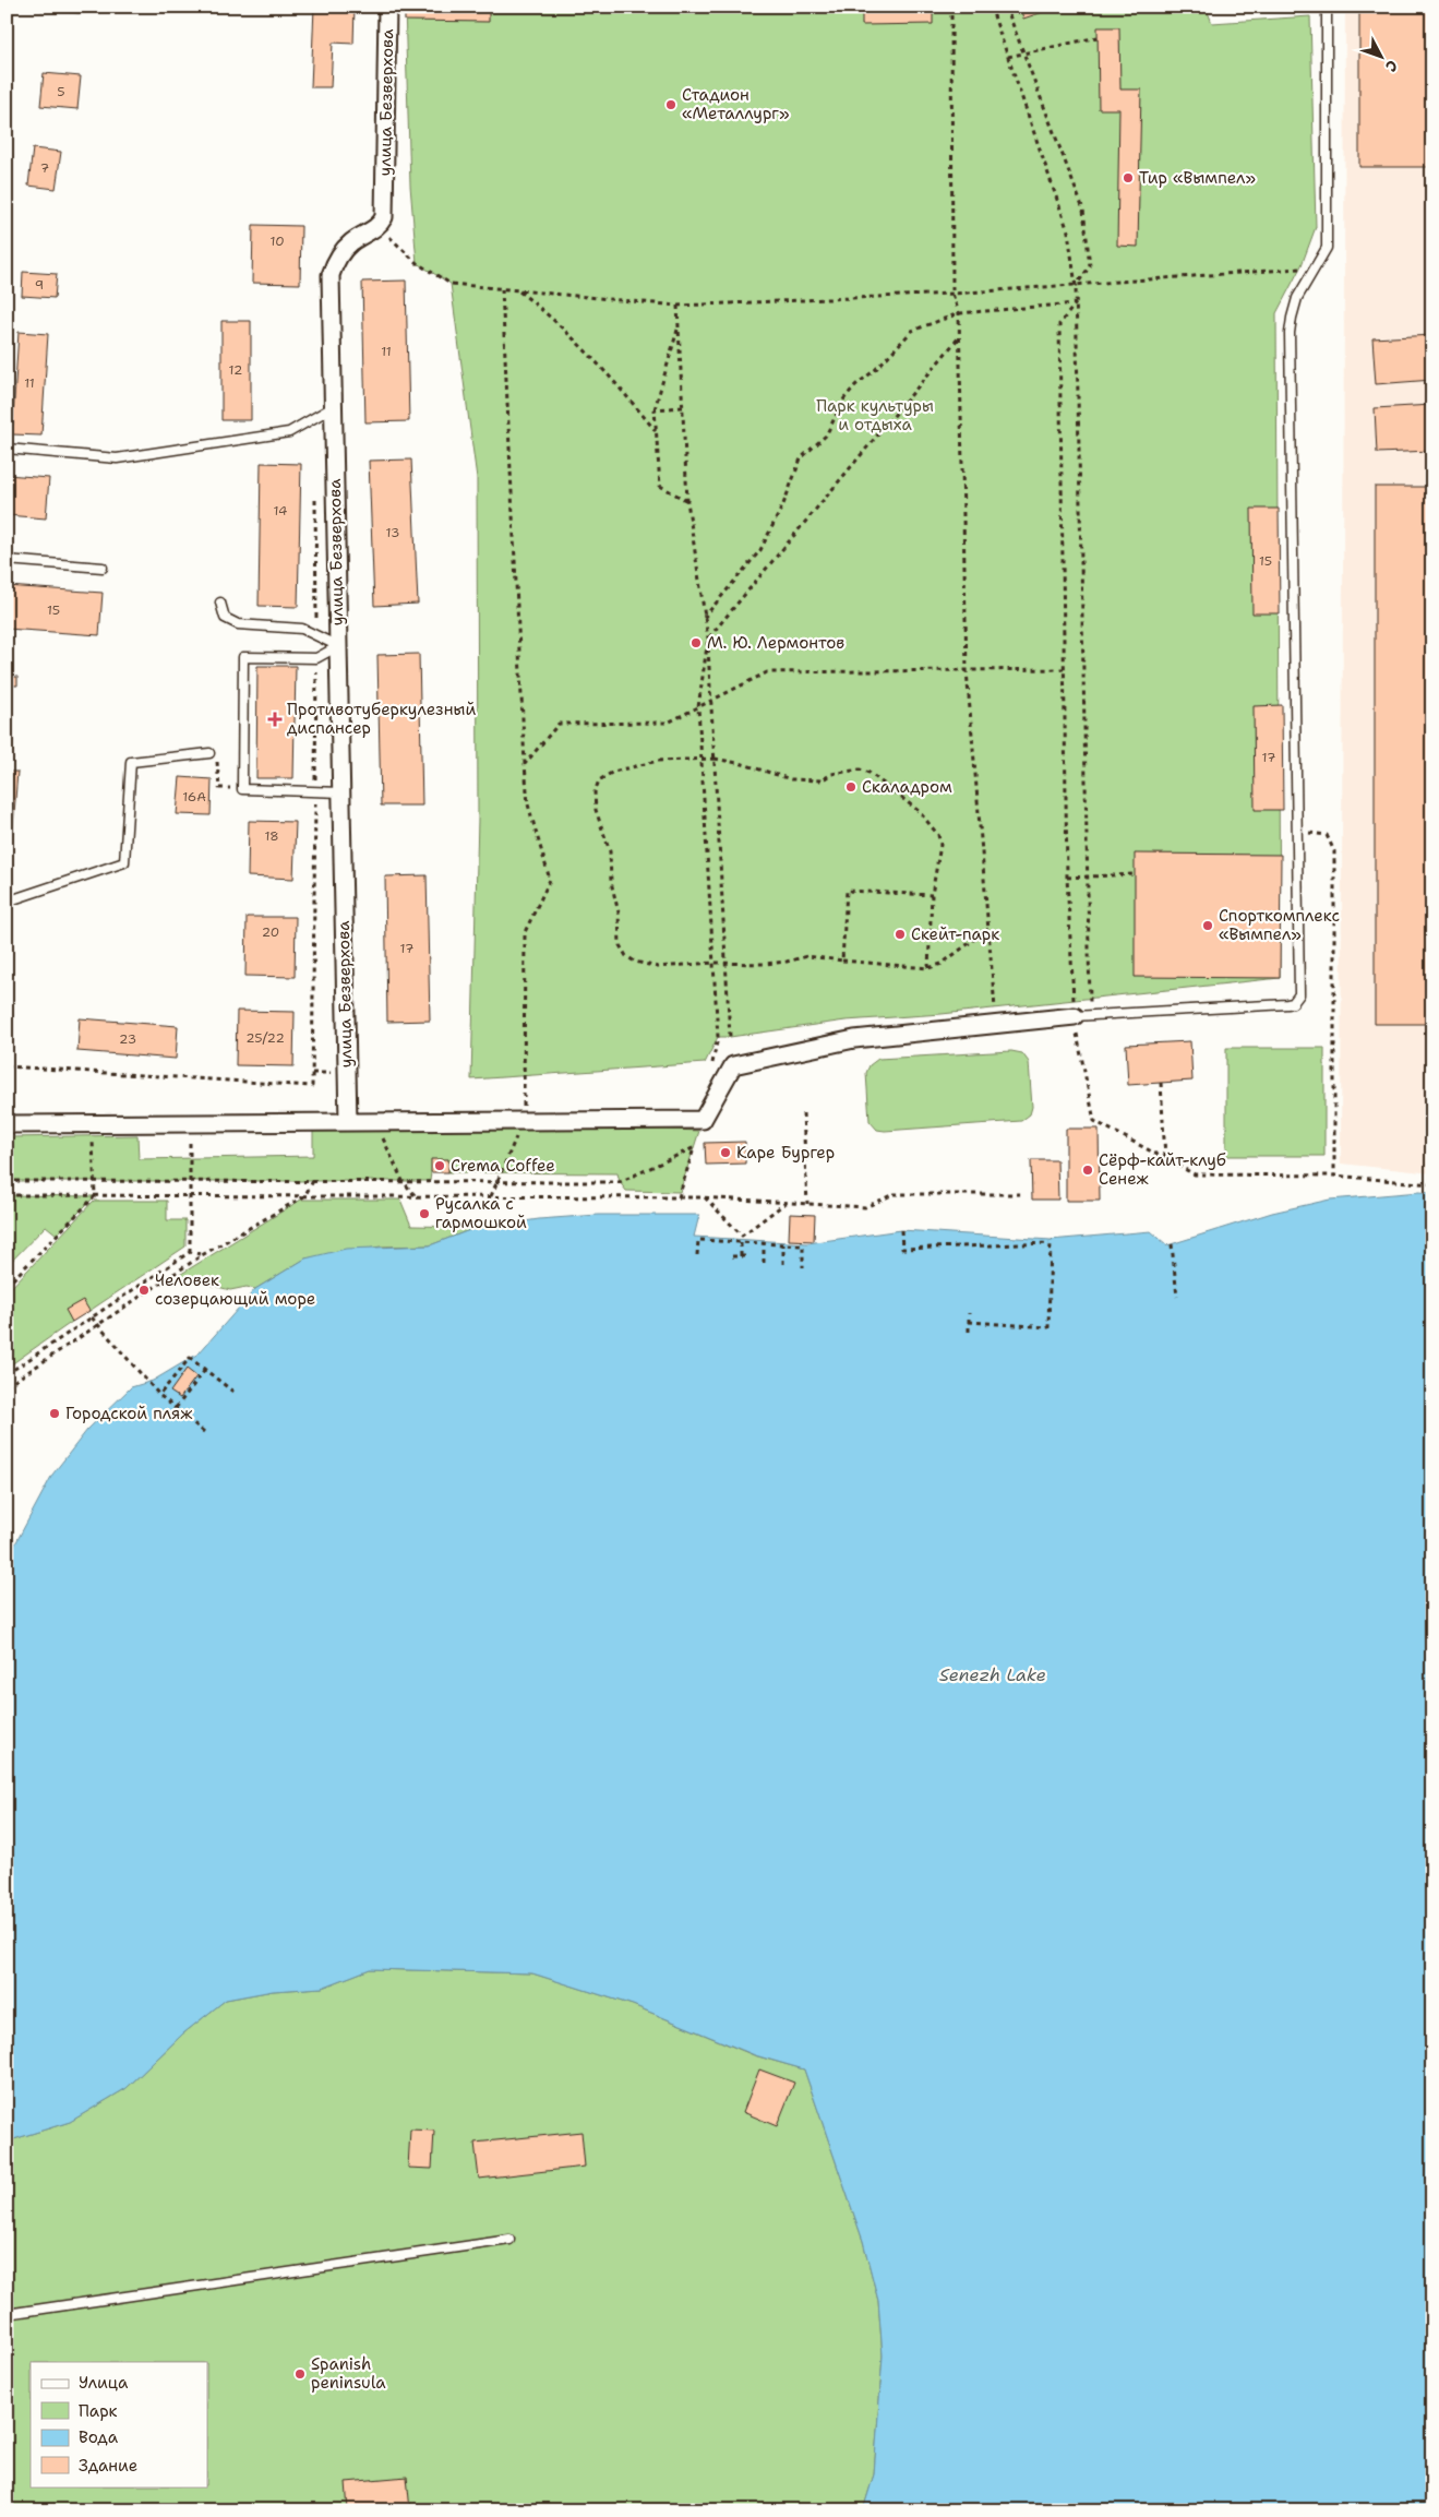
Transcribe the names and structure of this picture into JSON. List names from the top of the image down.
{
  "streets": {
    "street": ["улица Безверхова"]
  },
  "water": ["Senezh Lake"],
  "parks": ["Парк культуры и отдыха"],
  "places": {
    "other": [
      "Стадион «Металлург»",
      "Тир «Вымпел»",
      "М. Ю. Лермонтов",
      "Скаладром",
      "Спорткомплекс «Вымпел»",
      "Скейт-парк",
      "Каре Бургер",
      "Crema Coffee",
      "Сёрф-кайт-клуб Сенеж",
      "Русалка с гармошкой",
      "Человек созерцающий море",
      "Городской пляж",
      "Spanish peninsula"
    ],
    "health": ["Противотуберкулезный диспансер"]
  },
  "house_numbers": [
    "5",
    "7",
    "10",
    "9",
    "11",
    "12",
    "11",
    "14",
    "13",
    "15",
    "15",
    "17",
    "16А",
    "18",
    "20",
    "17",
    "25/22",
    "23"
  ],
  "legend": [
    "Улица",
    "Парк",
    "Вода",
    "Здание"
  ],
  "north": "bottom right"
}
